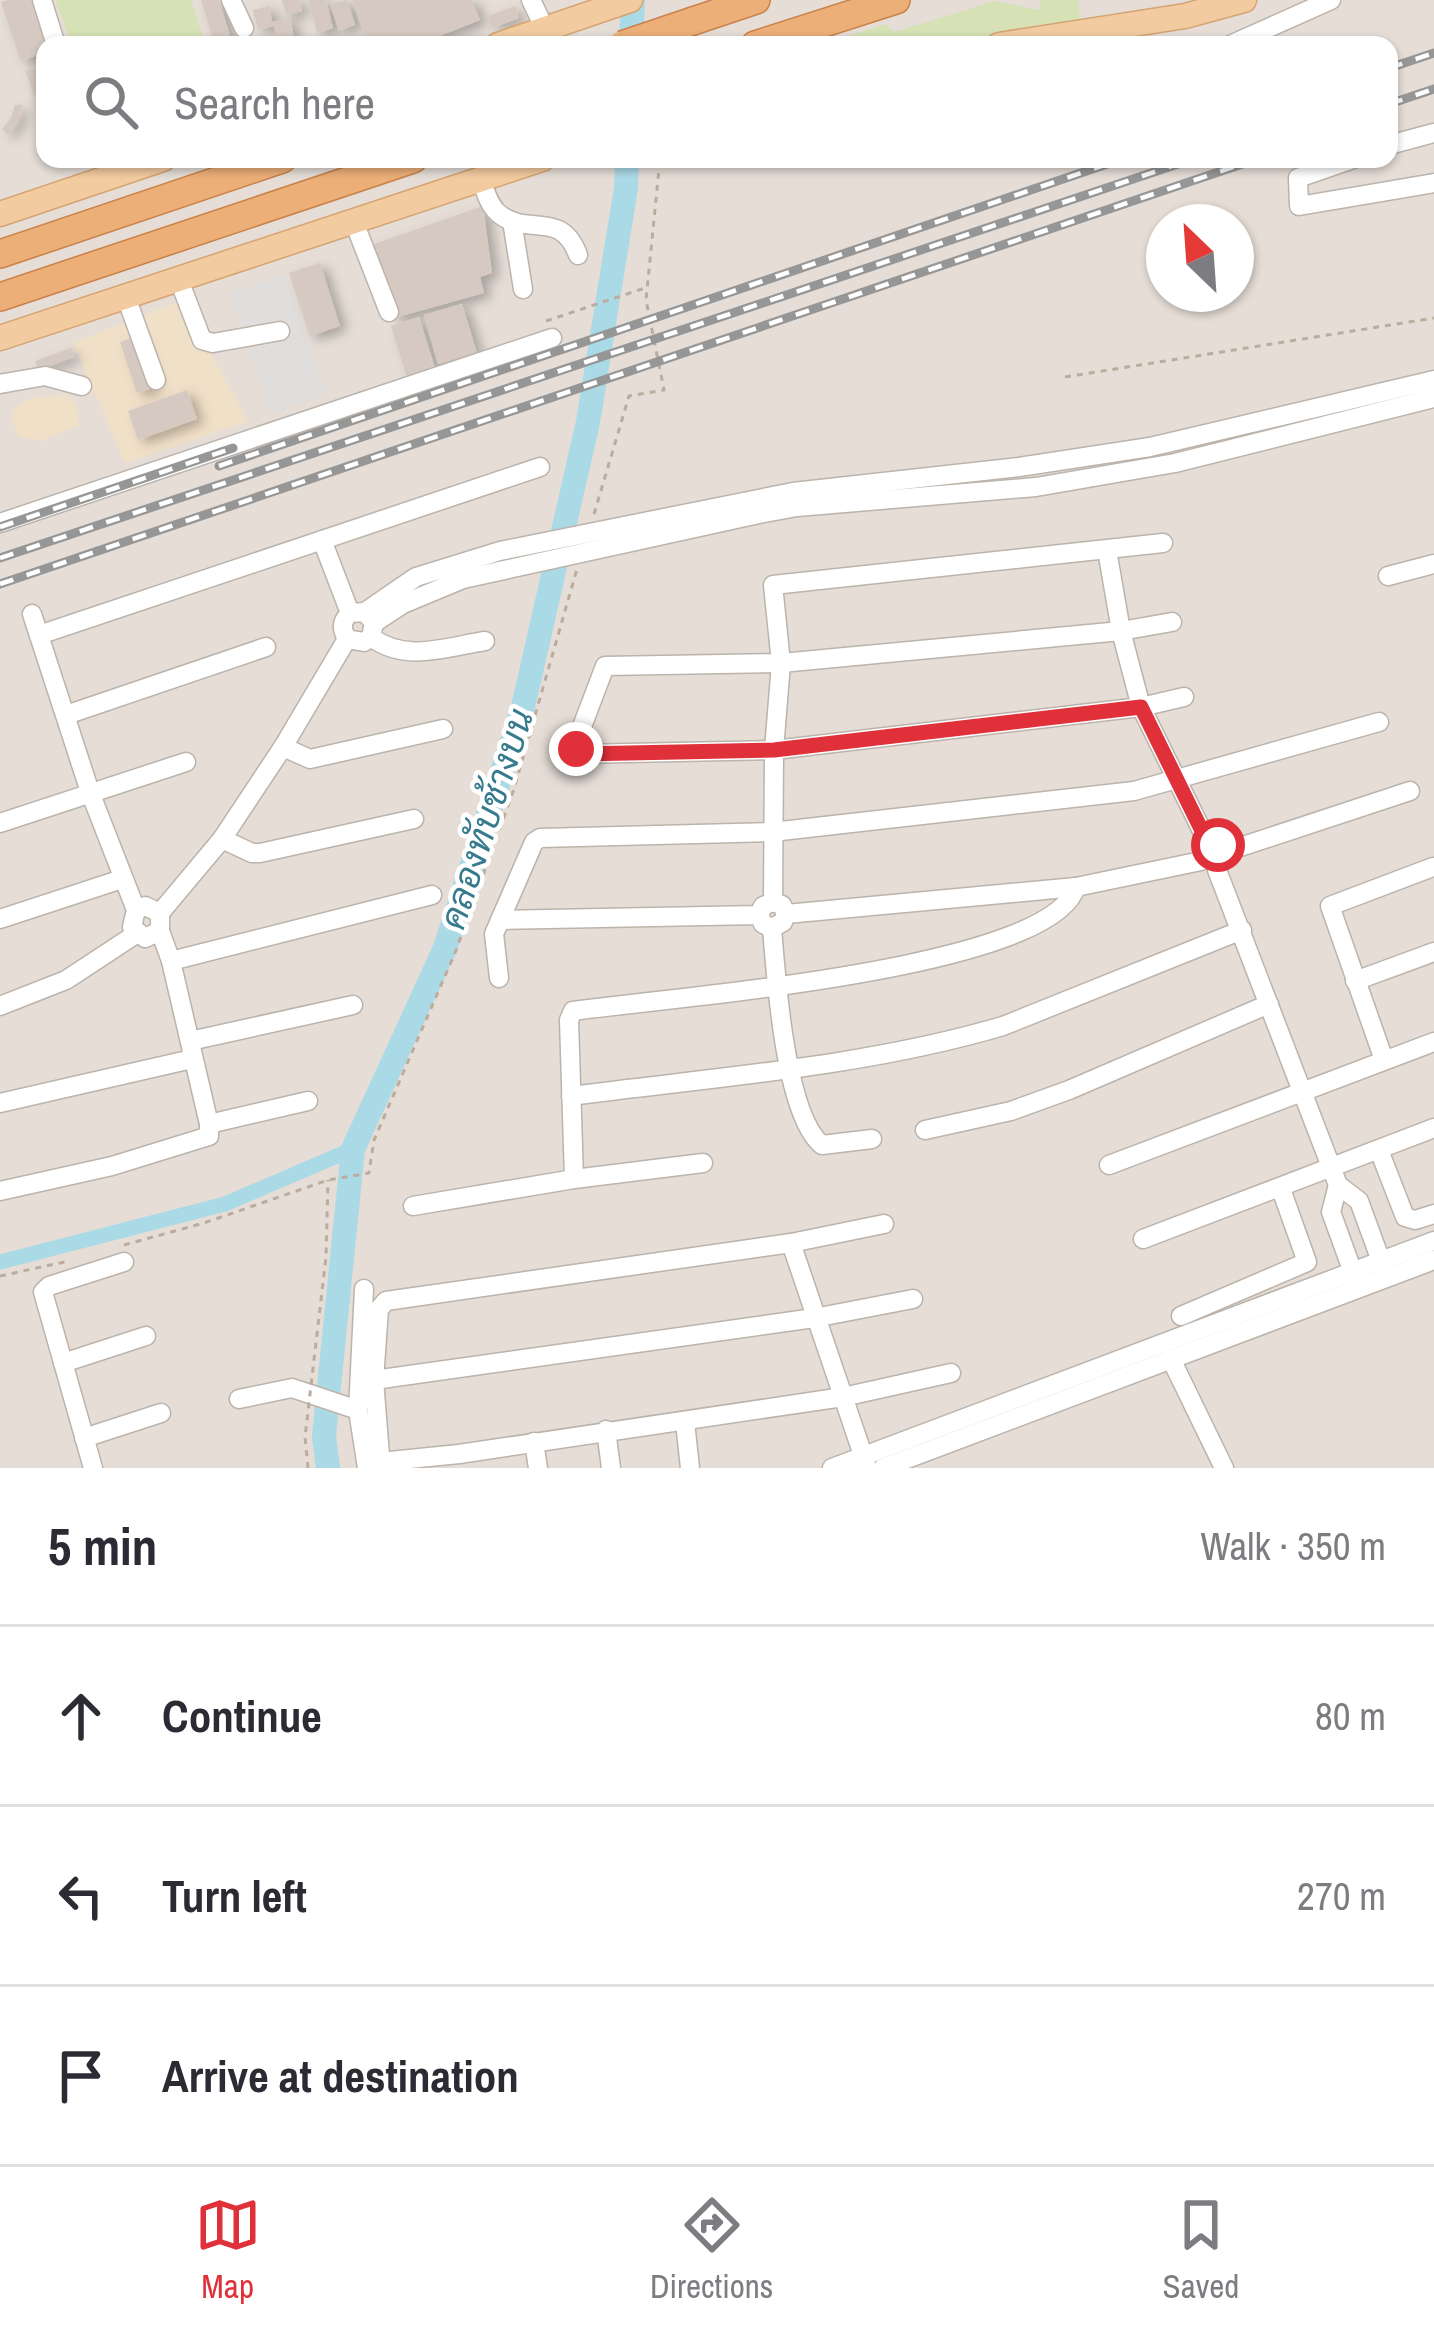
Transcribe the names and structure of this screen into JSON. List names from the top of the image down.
{
  "water": ["คลองทับช้างบน"],
  "north": "top left",
  "page": {
    "search": "Search here",
    "heading": ["5 min", "Walk · 350 m"],
    "list": [
      ["Continue", "80 m"],
      ["Turn left", "270 m"],
      "Arrive at destination"
    ],
    "nav": ["Map", "Directions", "Saved"]
  }
}
